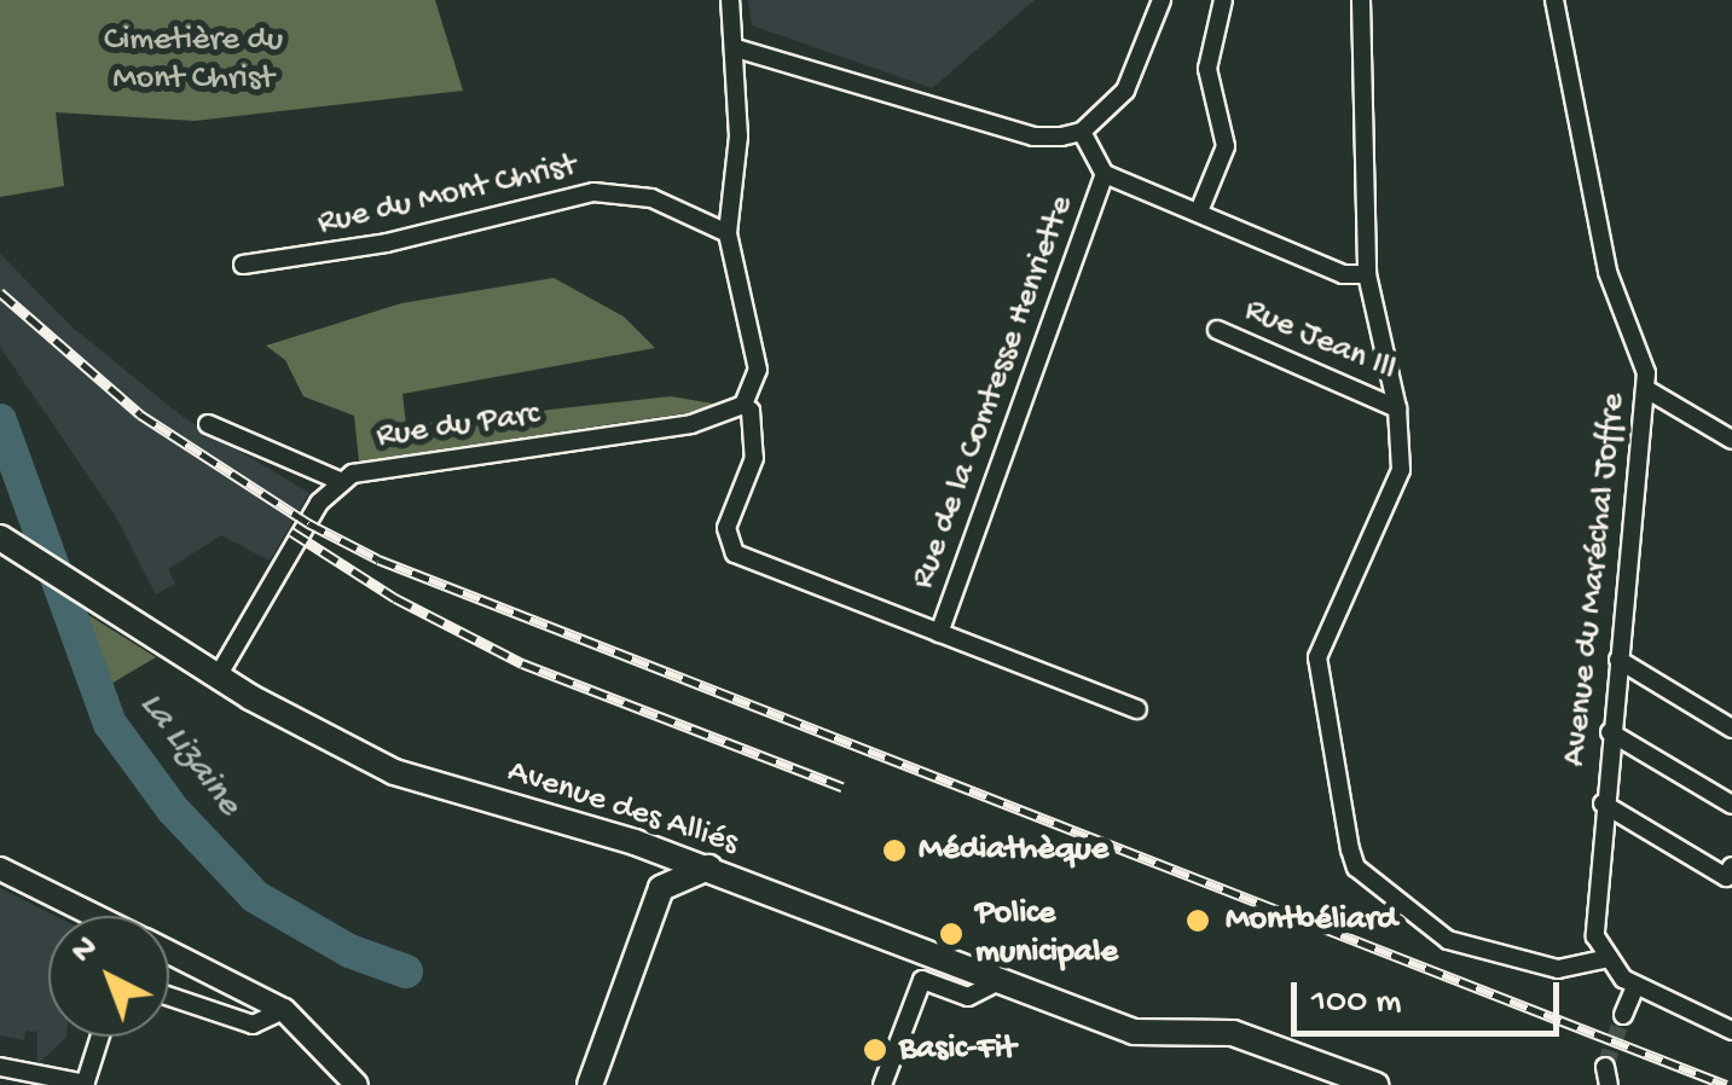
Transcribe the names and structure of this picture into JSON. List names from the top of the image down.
{
  "streets": {
    "main road": ["Avenue des Alliés"],
    "street": [
      "Rue du Mont Christ",
      "Rue Jean Ill",
      "Rue de la Comtesse Henriette",
      "Rue du Parc",
      "Avenue du Maréchal Joffre"
    ]
  },
  "crossings": [
    ["Rue du Parc", "Avenue des Alliés"]
  ],
  "water": ["La Lizaine"],
  "parks": ["Cimetière du Mont Christ"],
  "places": [
    "Médiathèque",
    "Montbéliard",
    "Police municipale",
    "Basic-Fit"
  ],
  "scale_bar": "100 m",
  "north": "top left"
}
